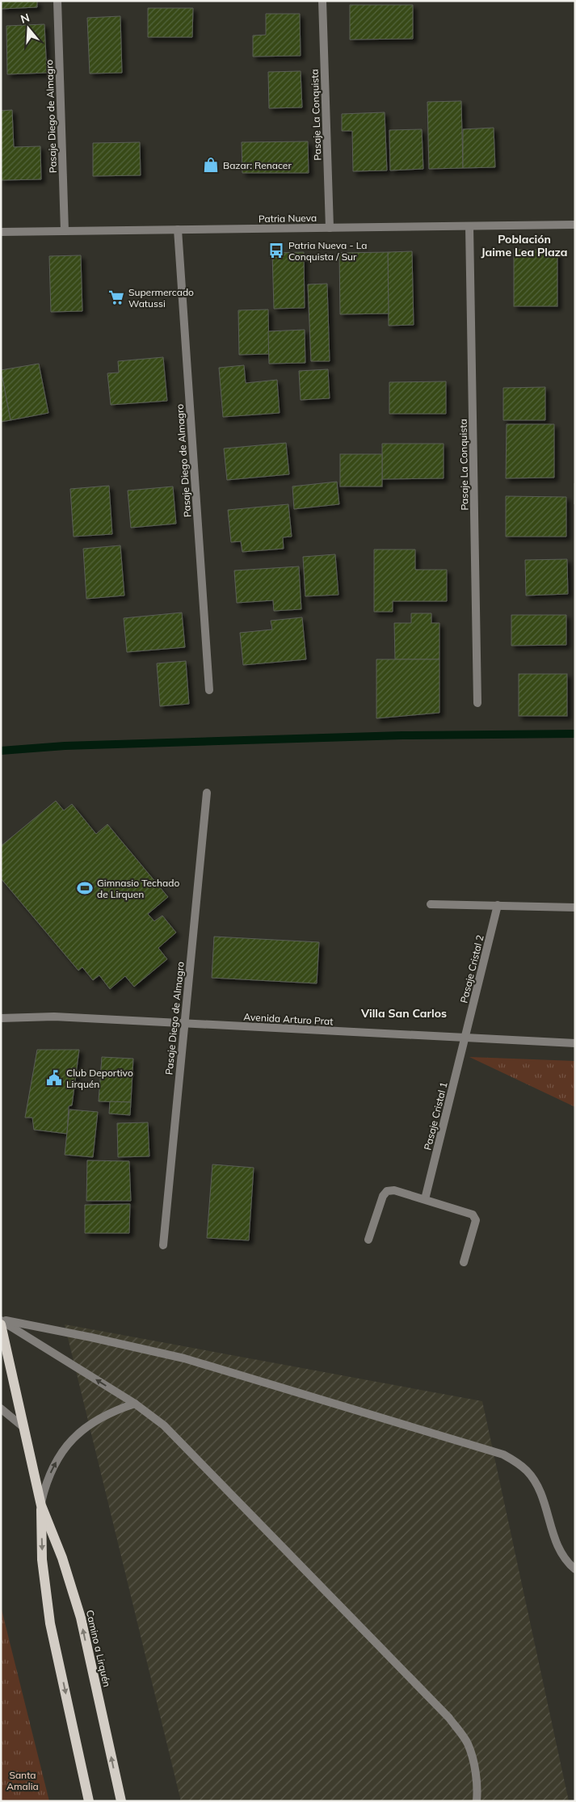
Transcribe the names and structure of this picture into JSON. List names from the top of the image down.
{
  "streets": {
    "main road": ["Camino a Lirquén"],
    "street": [
      "Pasaje La Conquista",
      "Pasaje Diego de Almagro",
      "Patria Nueva",
      "Pasaje Cristal 2",
      "Avenida Arturo Prat",
      "Pasaje Cristal 1"
    ]
  },
  "crossings": [
    ["Pasaje La Conquista", "Patria Nueva"],
    ["Pasaje Diego de Almagro", "Patria Nueva"],
    ["Pasaje Diego de Almagro", "Avenida Arturo Prat"],
    ["Pasaje Cristal 2", "Avenida Arturo Prat"],
    ["Pasaje Cristal 2", "Pasaje Cristal 1"],
    ["Avenida Arturo Prat", "Pasaje Cristal 1"]
  ],
  "districts": ["Población Jaime Lea Plaza", "Villa San Carlos"],
  "parks": ["Santa Amalia"],
  "places": {
    "shop": ["Bazar: Renacer"],
    "bus stop": ["Patria Nueva - La Conquista / Sur"],
    "supermarket": ["Supermercado Watussi"],
    "sports": ["Gimnasio Techado de Lirquen"],
    "public building": ["Club Deportivo Lirquén"]
  },
  "north": "top"
}
